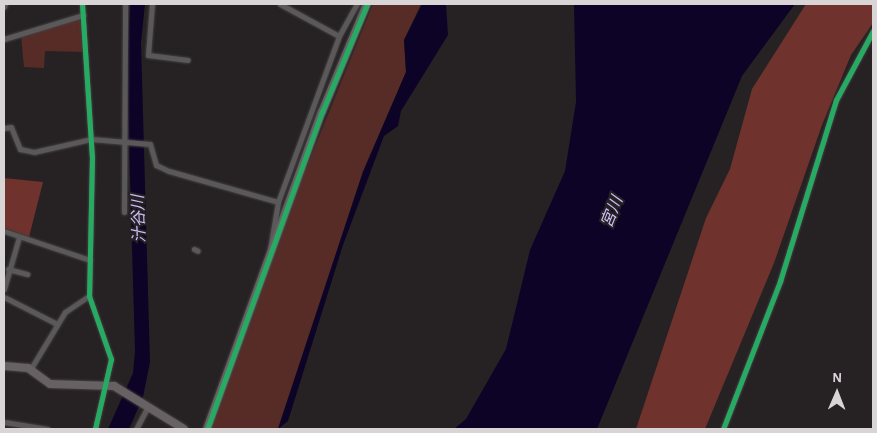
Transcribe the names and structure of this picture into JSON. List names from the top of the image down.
{
  "water": ["宮川", "汁谷川"],
  "north": "top"
}
